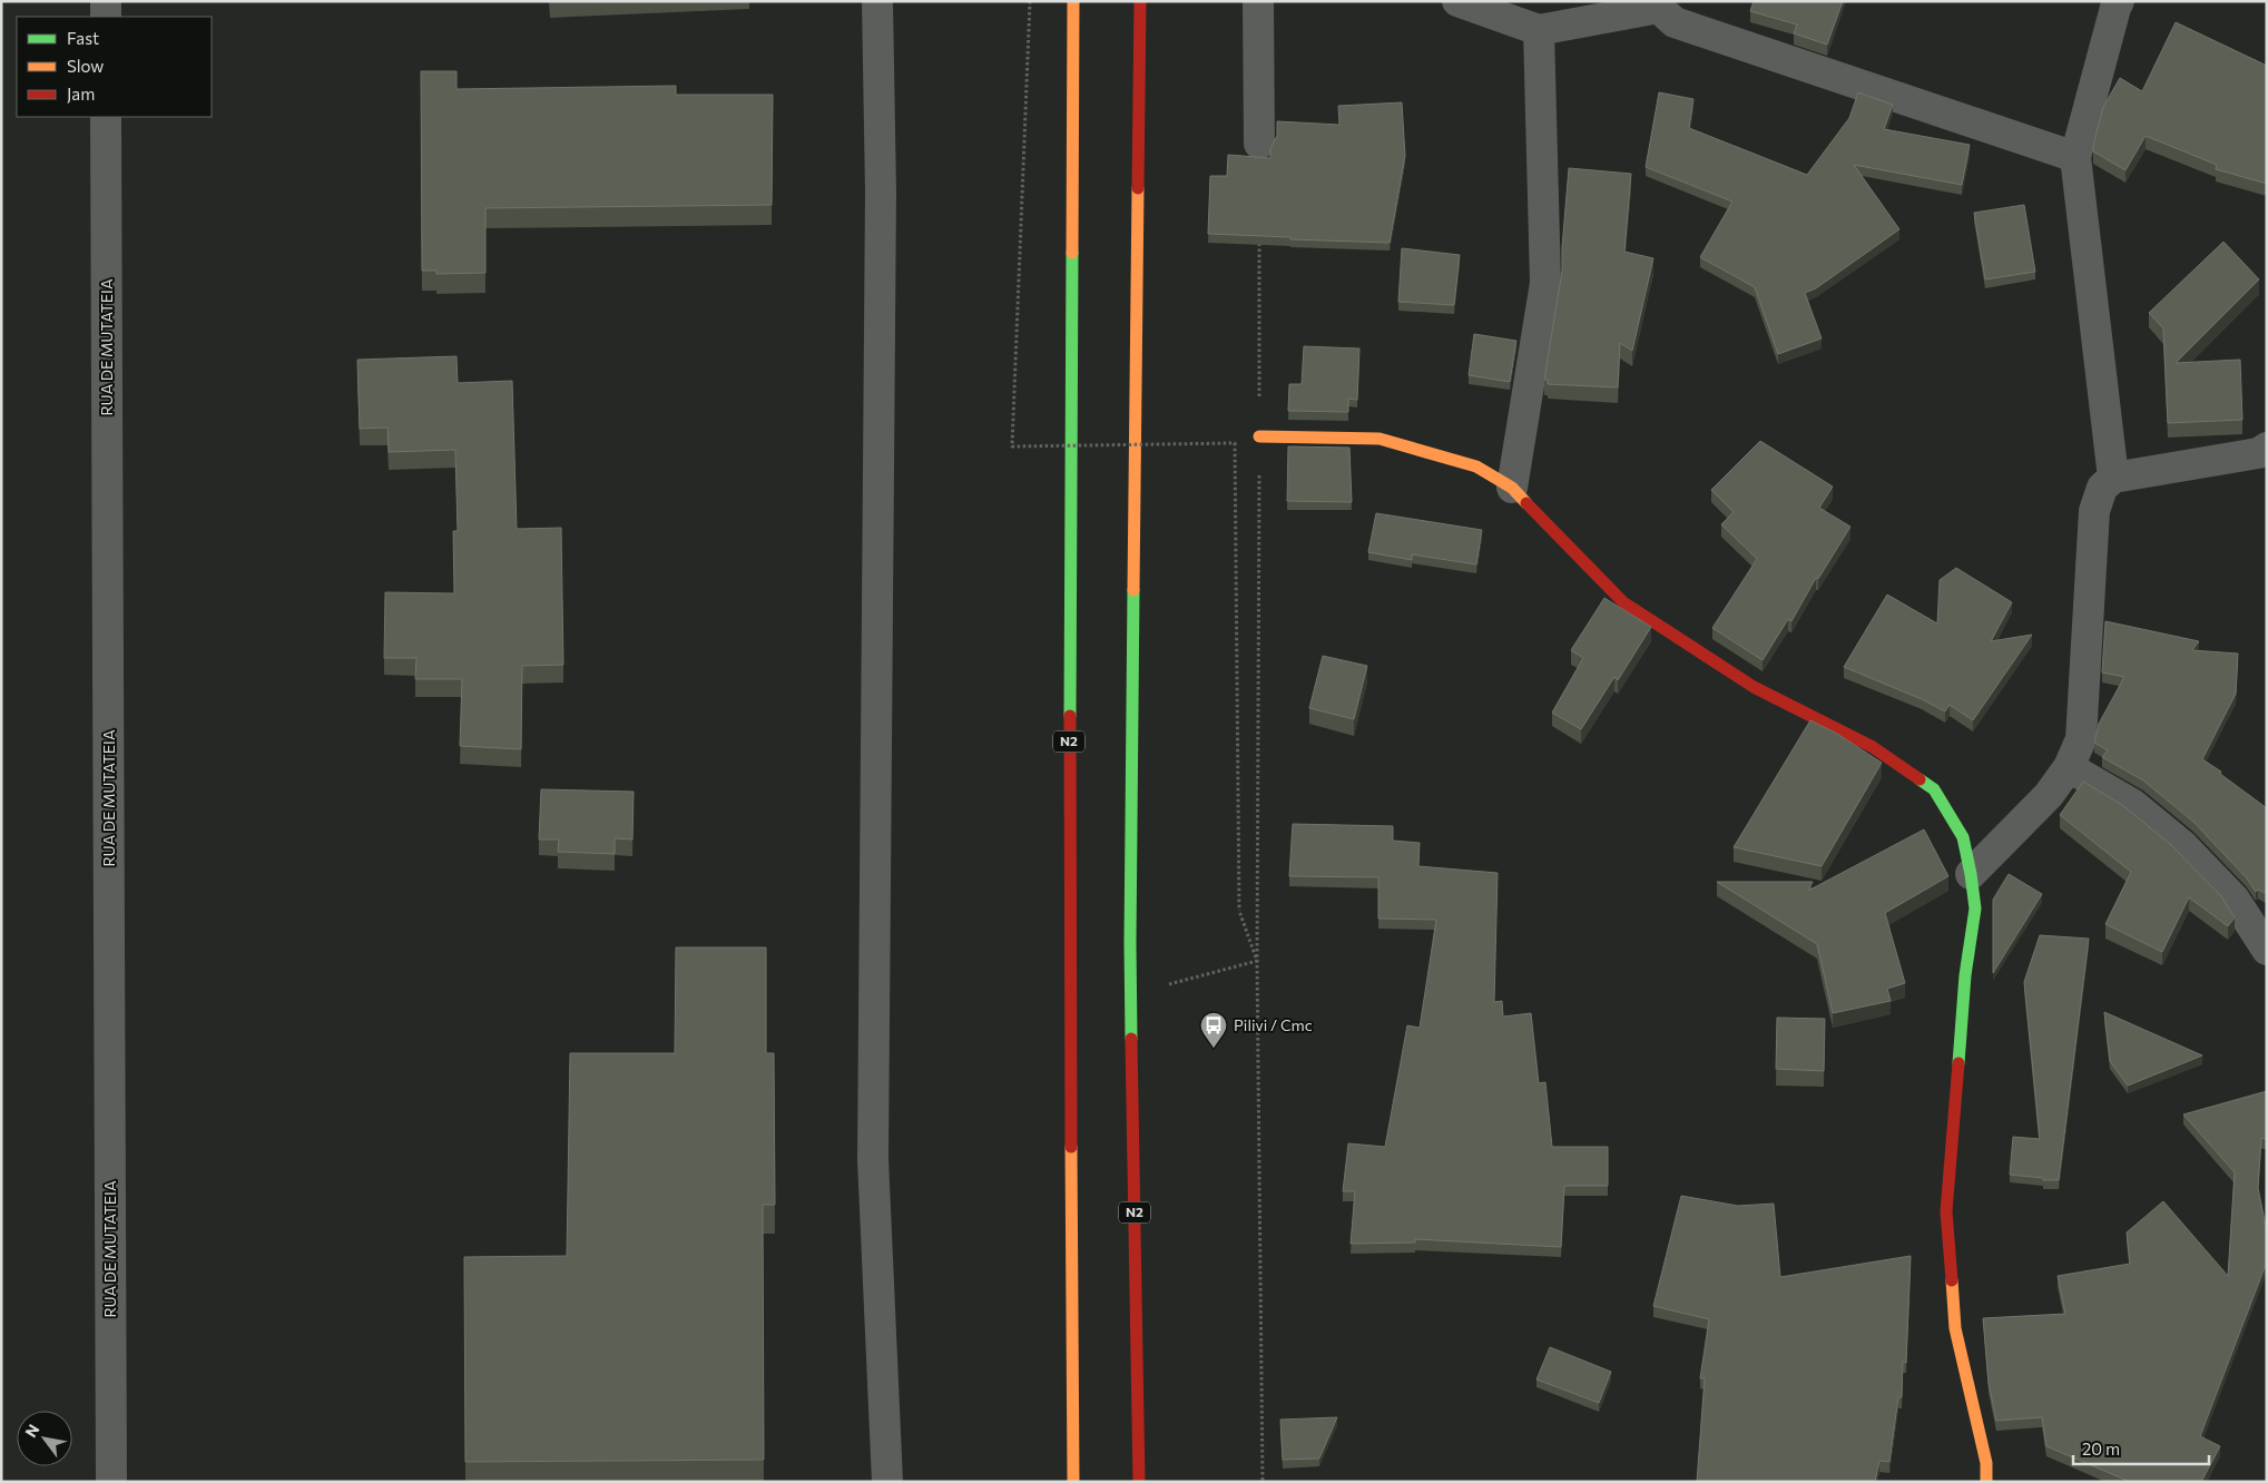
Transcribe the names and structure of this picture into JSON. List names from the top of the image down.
{
  "streets": {
    "main road": ["N2"],
    "street": ["RUA DE MUTATEIA"]
  },
  "places": {
    "bus stop": ["Pilivi / Cmc"]
  },
  "legend": ["Fast", "Slow", "Jam"],
  "scale_bar": "20 m",
  "north": "top left"
}
